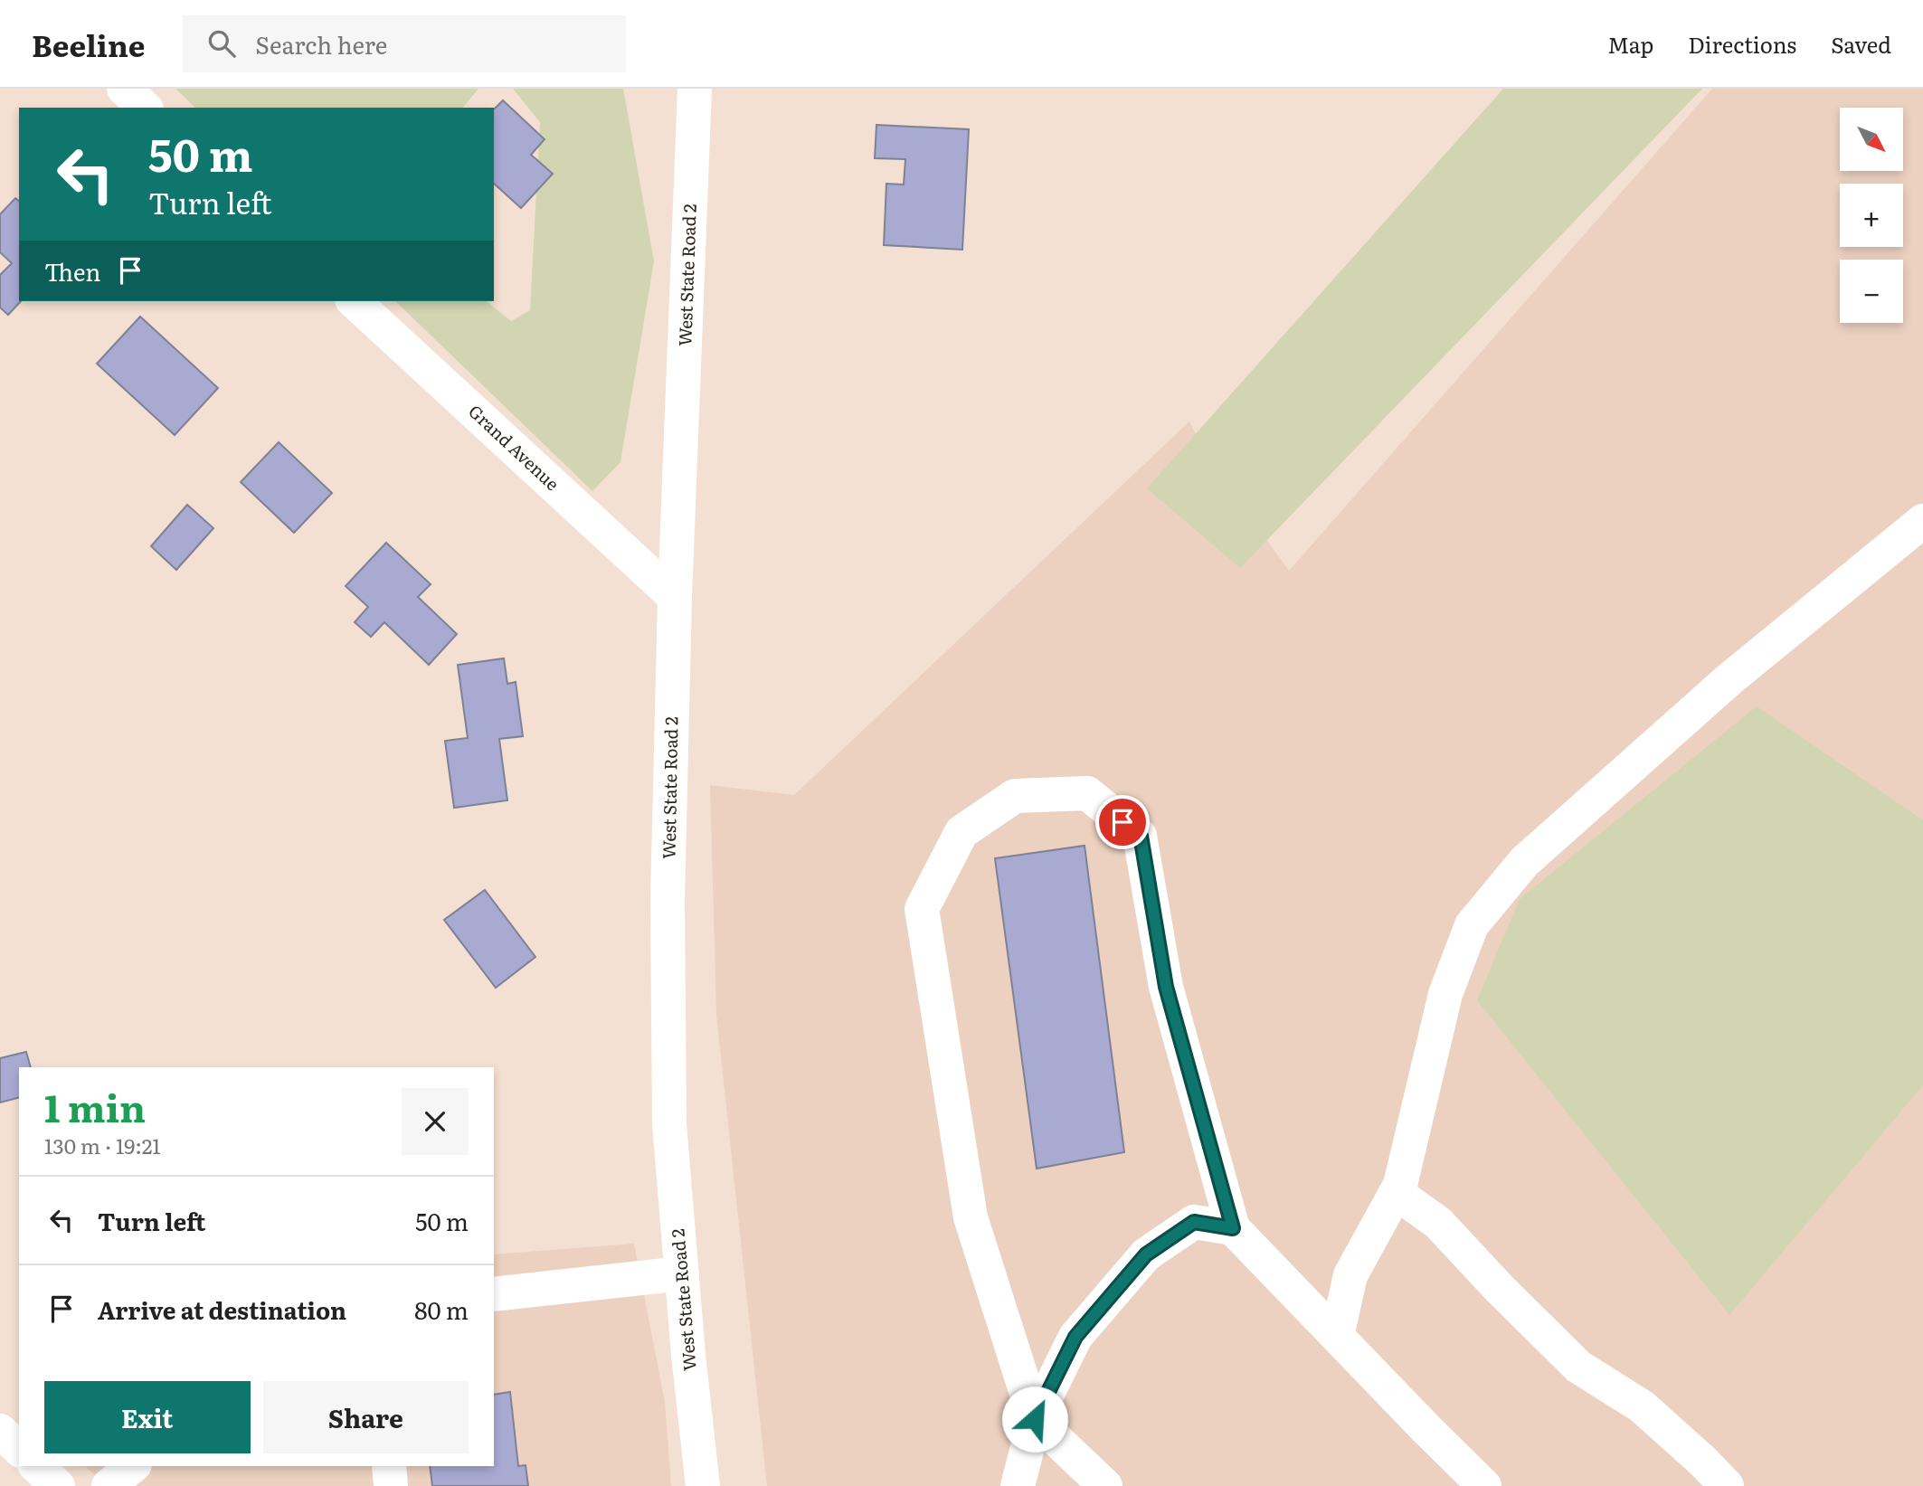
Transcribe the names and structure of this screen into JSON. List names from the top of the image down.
{
  "streets": {
    "main road": ["West State Road 2", "Grand Avenue"]
  },
  "crossings": [
    ["West State Road 2", "Grand Avenue"]
  ],
  "north": "bottom right",
  "page": {
    "header": "Beeline",
    "search": "Search here",
    "nav": ["Map", "Directions", "Saved"],
    "map_buttons": ["+", "−"],
    "turn": ["50 m", "Turn left"],
    "then": "Then",
    "heading": ["1 min", "130 m · 19:21"],
    "list": [
      {
        "name": "Turn left",
        "value": "50 m"
      },
      {
        "name": "Arrive at destination",
        "value": "80 m"
      }
    ],
    "buttons": ["Exit", "Share"]
  }
}
